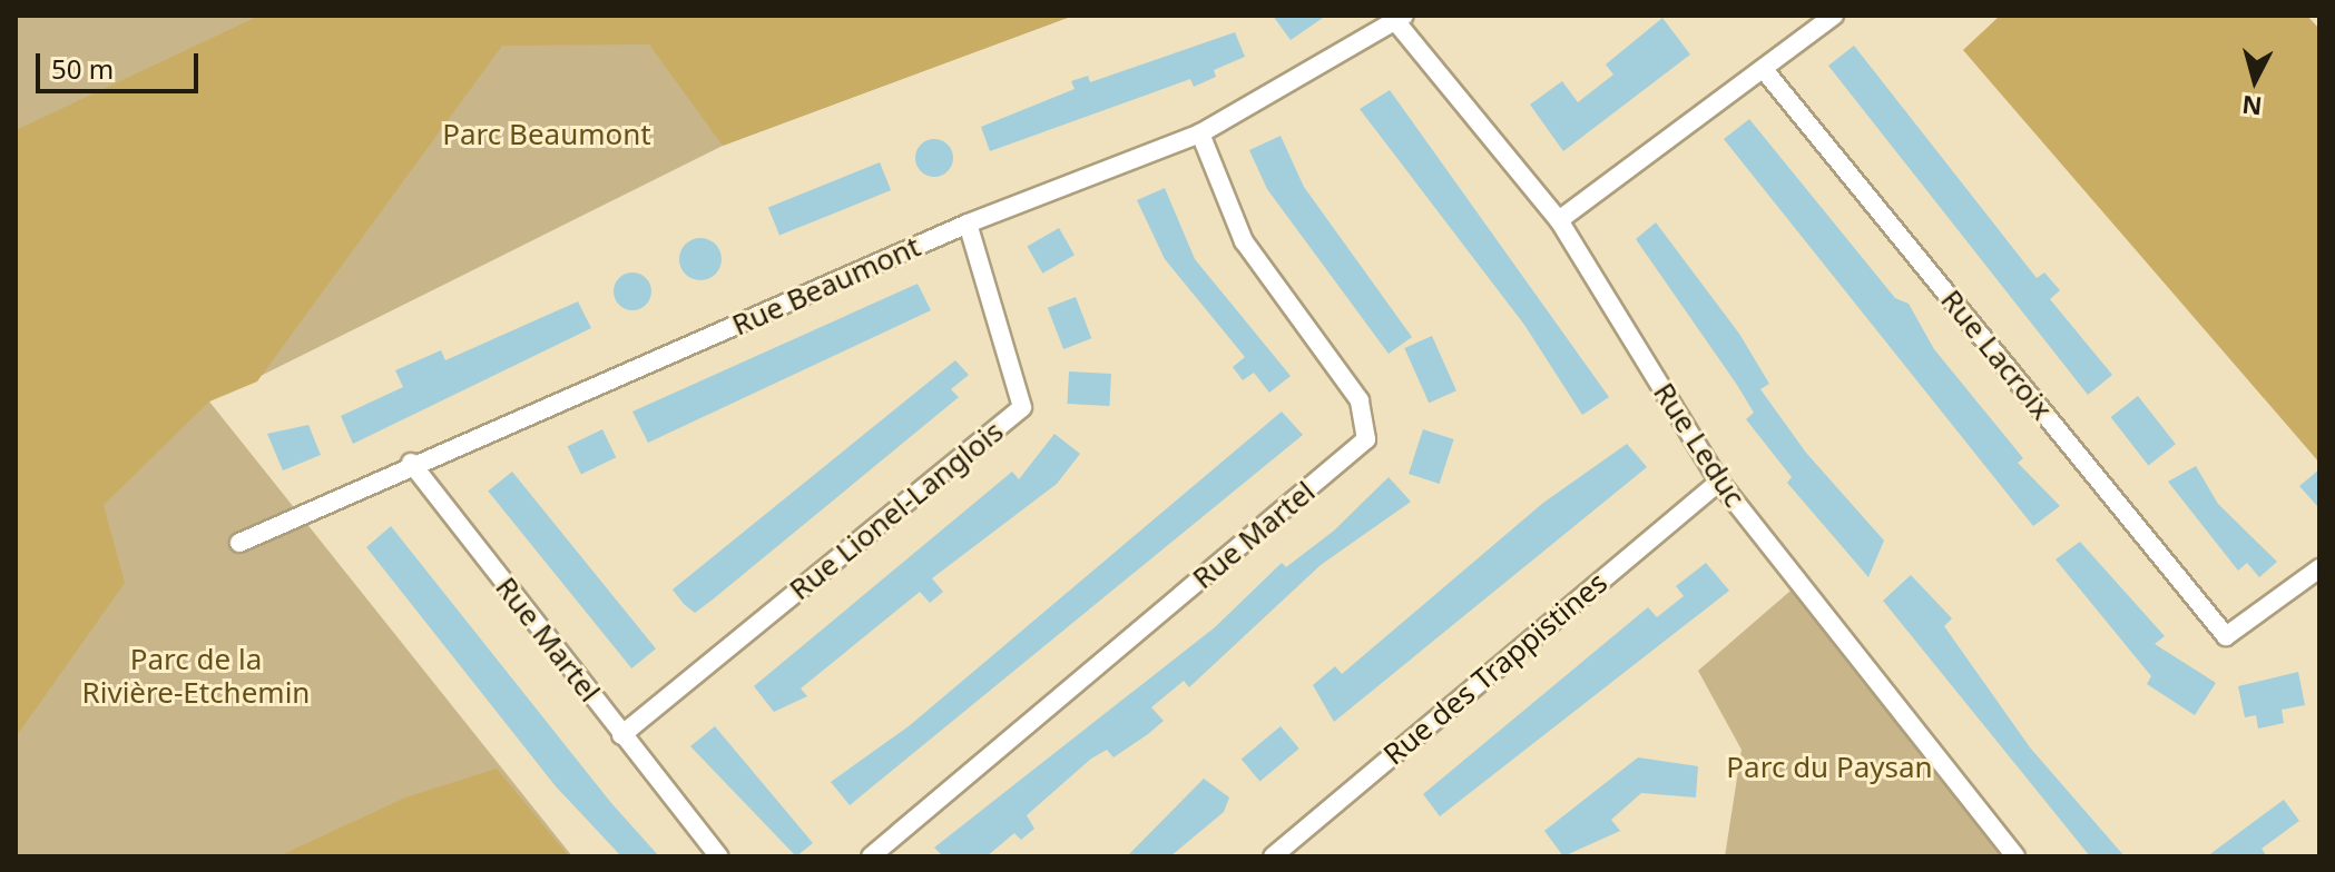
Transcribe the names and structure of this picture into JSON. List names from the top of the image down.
{
  "streets": {
    "street": [
      "Rue Beaumont",
      "Rue Lacroix",
      "Rue Leduc",
      "Rue Lionel-Langlois",
      "Rue Martel",
      "Rue des Trappistines"
    ]
  },
  "crossings": [
    ["Rue Beaumont", "Rue Leduc"],
    ["Rue Beaumont", "Rue Lionel-Langlois"],
    ["Rue Beaumont", "Rue Martel"],
    ["Rue Leduc", "Rue des Trappistines"],
    ["Rue Lionel-Langlois", "Rue Martel"]
  ],
  "parks": ["Parc Beaumont", "Parc de la Rivière-Etchemin", "Parc du Paysan"],
  "scale_bar": "50 m",
  "north": "bottom"
}
